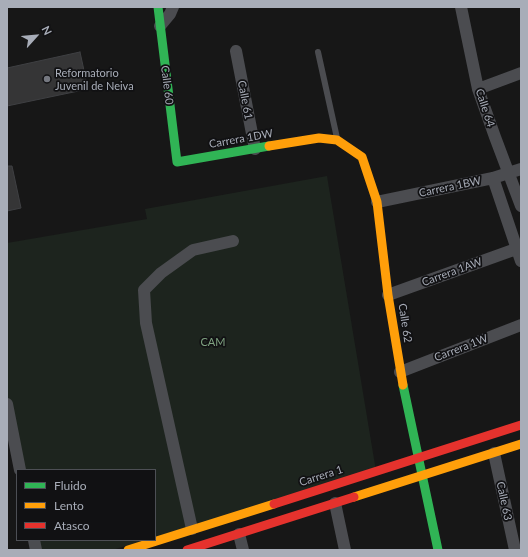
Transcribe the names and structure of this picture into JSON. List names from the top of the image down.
{
  "streets": {
    "main road": [
      "Calle 60",
      "Carrera 1DW",
      "Calle 62",
      "Carrera 1"
    ],
    "street": [
      "Calle 61",
      "Calle 64",
      "Carrera 1BW",
      "Carrera 1AW",
      "Carrera 1W",
      "Calle 63"
    ]
  },
  "crossings": [
    ["Calle 60", "Carrera 1DW"],
    ["Calle 61", "Carrera 1DW"],
    ["Calle 64", "Carrera 1BW"],
    ["Carrera 1DW", "Calle 62"],
    ["Carrera 1BW", "Calle 62"],
    ["Carrera 1AW", "Calle 62"],
    ["Calle 62", "Carrera 1W"],
    ["Calle 62", "Carrera 1"]
  ],
  "parks": ["CAM"],
  "places": ["Reformatorio Juvenil de Neiva"],
  "legend": ["Fluido", "Lento", "Atasco"],
  "north": "top right"
}
